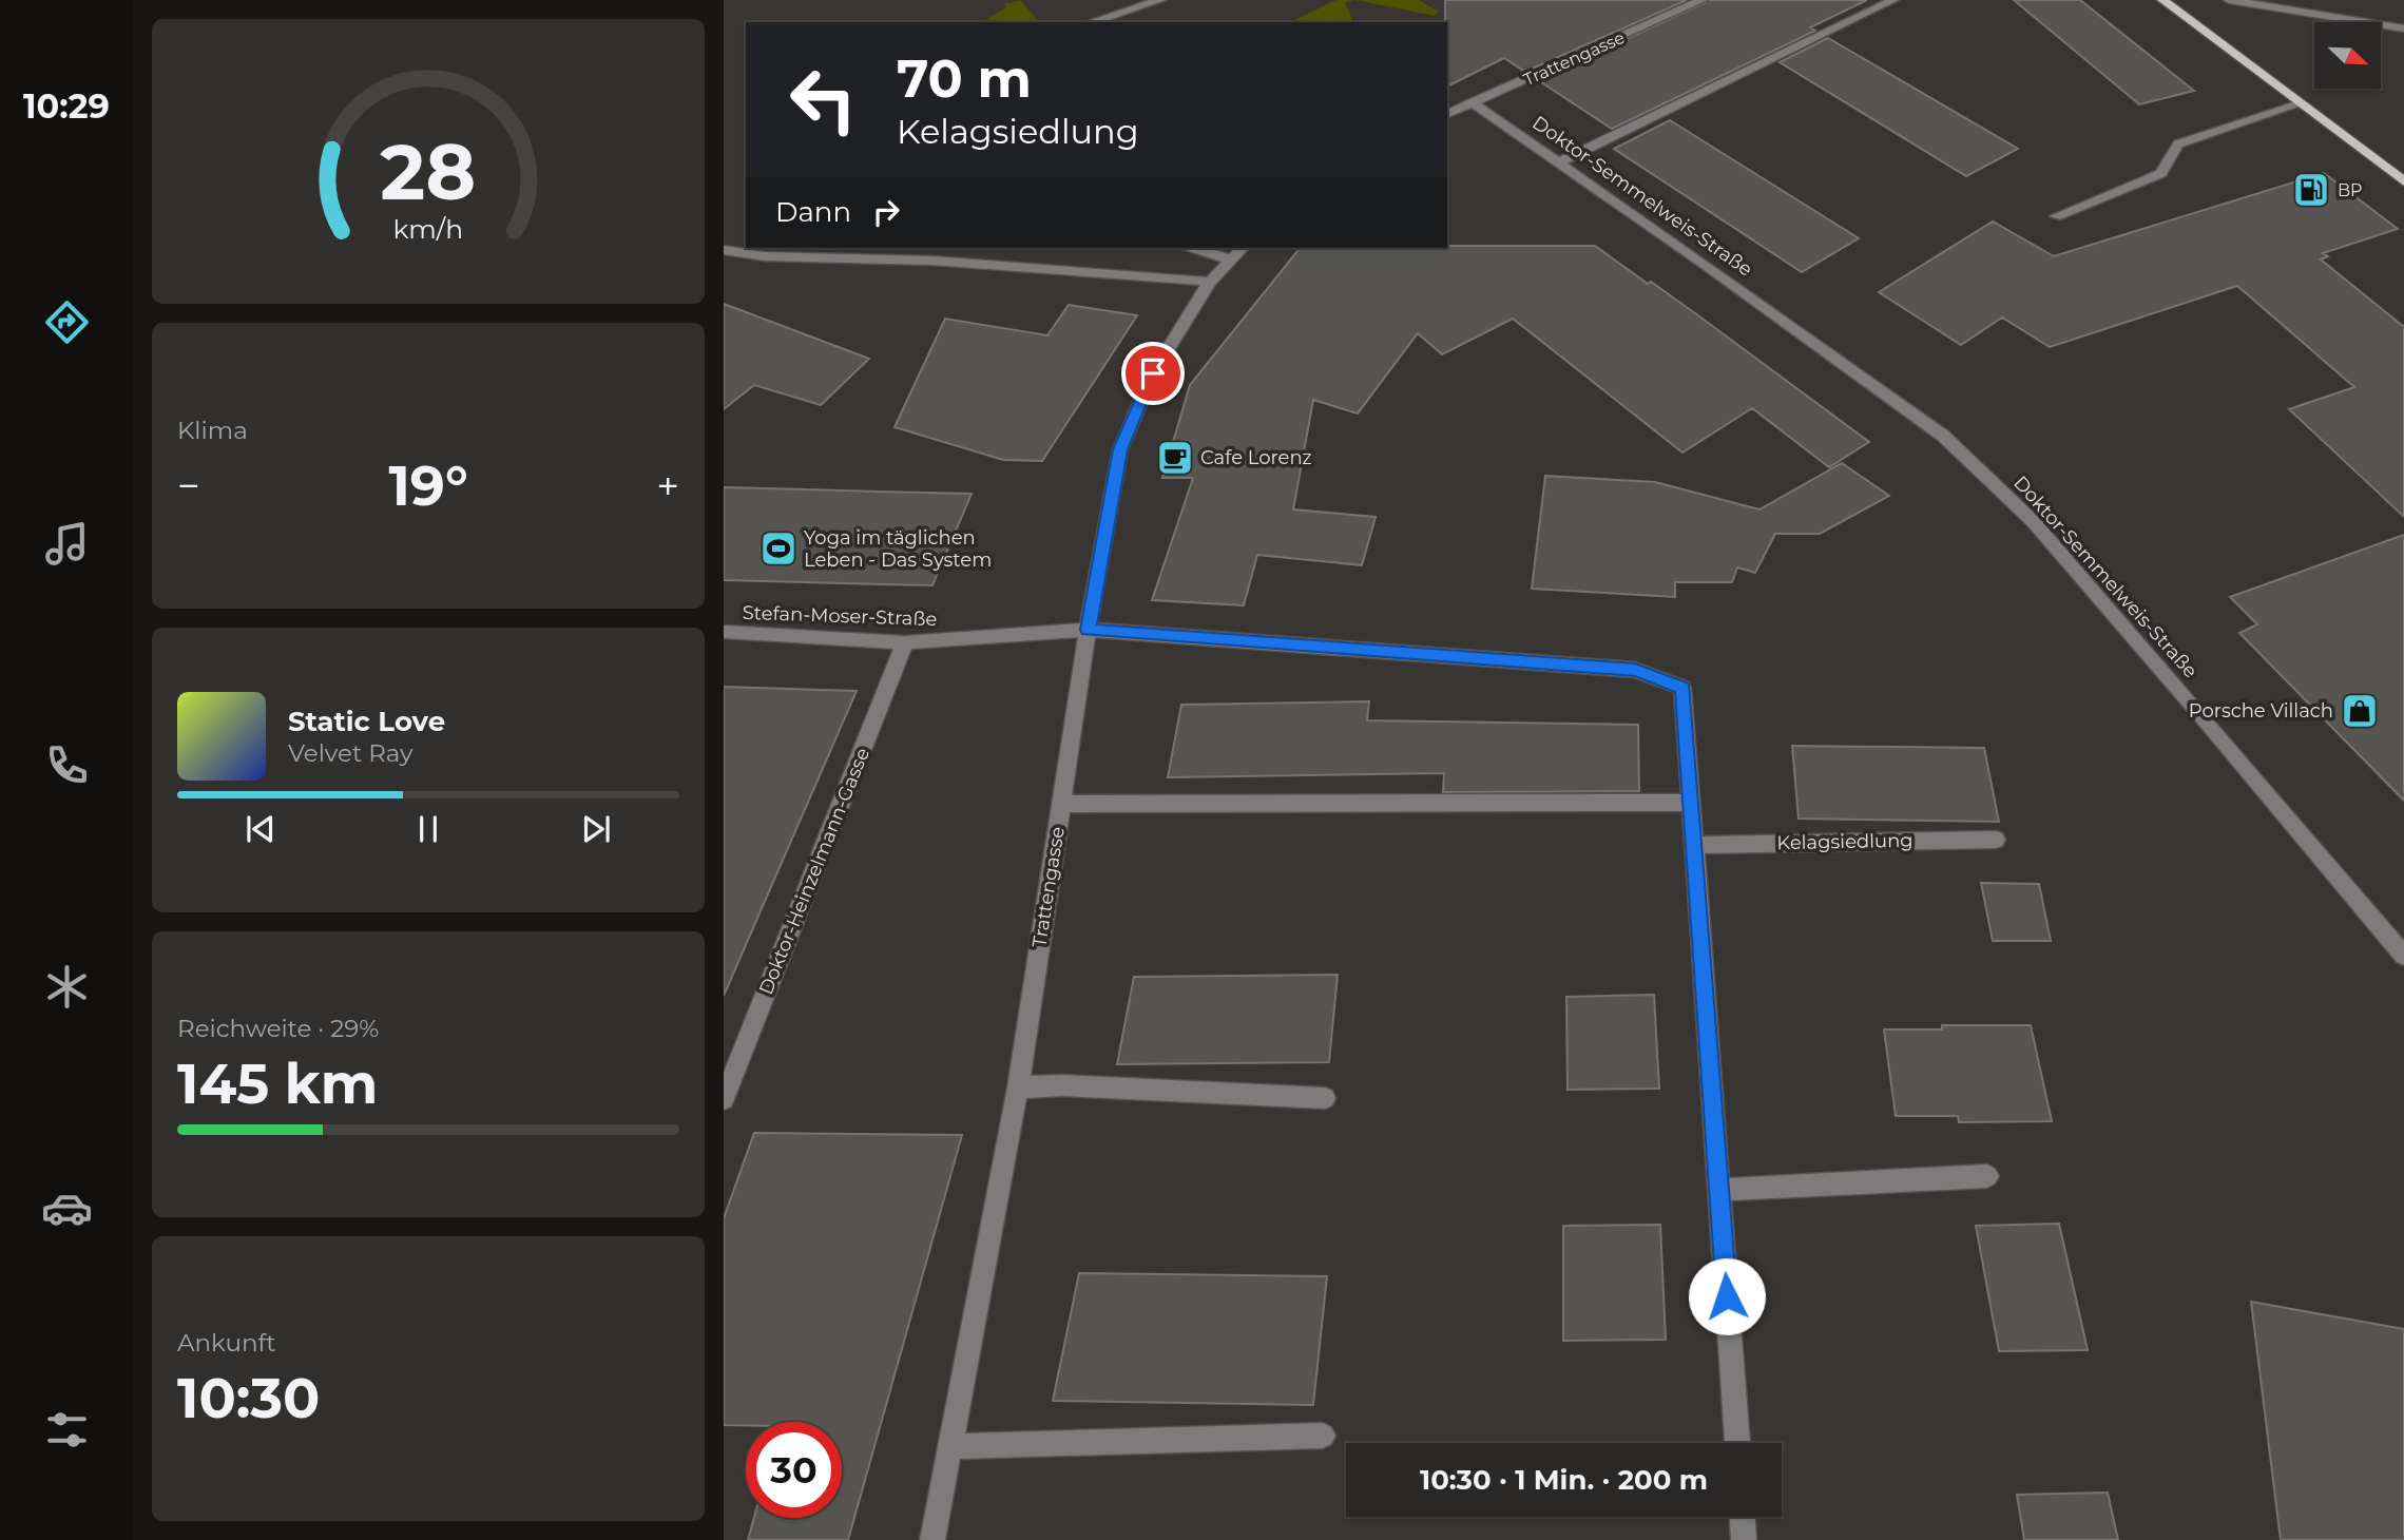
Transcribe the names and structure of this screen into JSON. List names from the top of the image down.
{
  "streets": {
    "street": [
      "Trattengasse",
      "Doktor-Semmelweis-Straße",
      "Stefan-Moser-Straße",
      "Kelagsiedlung",
      "Doktor-Heinzelmann-Gasse"
    ]
  },
  "crossings": [
    ["Trattengasse", "Doktor-Semmelweis-Straße"],
    ["Trattengasse", "Stefan-Moser-Straße"],
    ["Stefan-Moser-Straße", "Doktor-Heinzelmann-Gasse"]
  ],
  "places": {
    "fuel station": ["BP"],
    "cafe": ["Cafe Lorenz"],
    "sports": ["Yoga im täglichen Leben - Das System"],
    "shop": ["Porsche Villach"]
  },
  "north": "bottom right",
  "page": {
    "tabs": "10:29",
    "turn": ["70 m", "Kelagsiedlung"],
    "then": "Dann",
    "tile": [
      "Klima",
      ["Reichweite · 29%", "145 km"],
      ["Ankunft", "10:30"]
    ],
    "heat": ["−", "19°", "+"],
    "song": ["Static Love", "Velvet Ray"],
    "limit": "30",
    "trip": "10:30 · 1 Min. · 200 m",
    "gauge": ["28", "km/h"]
  }
}
